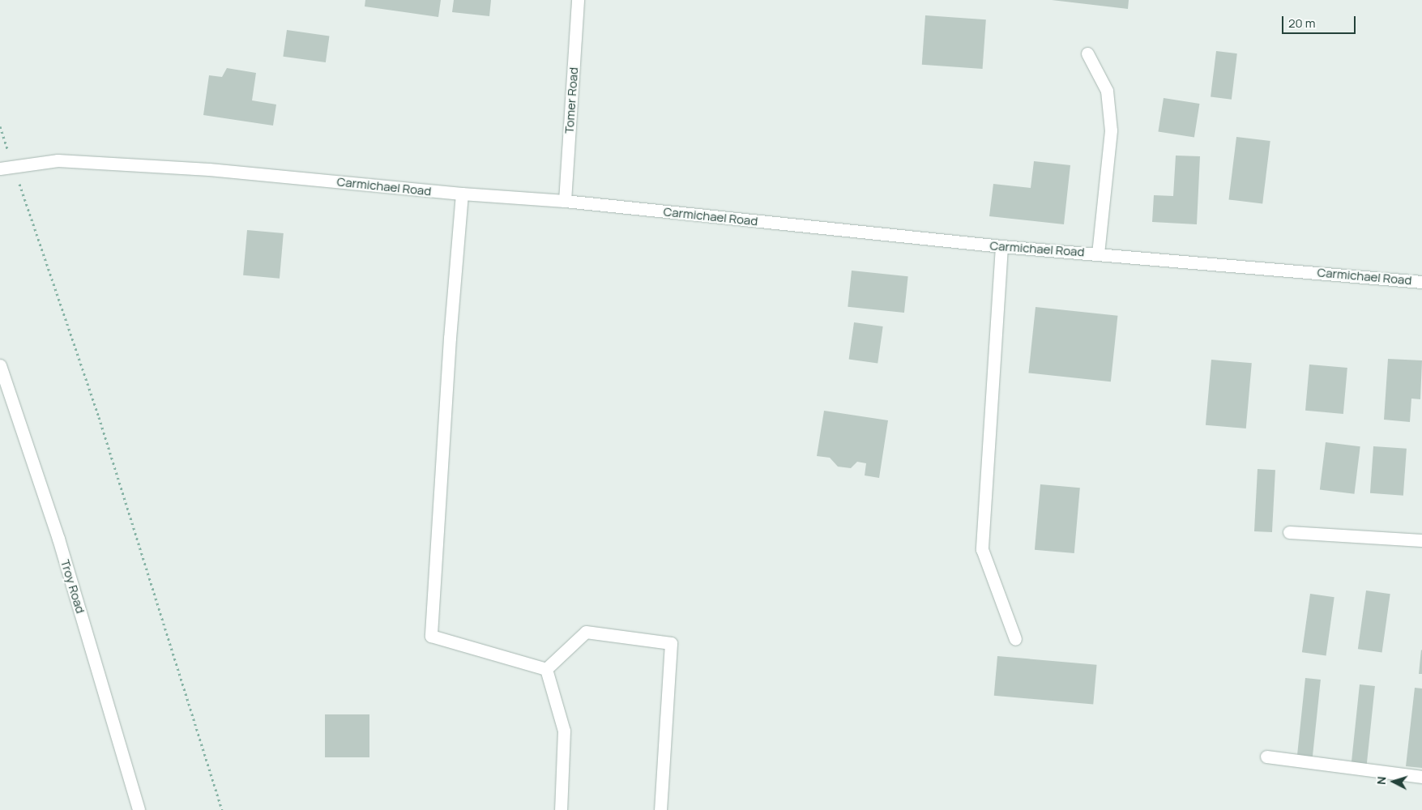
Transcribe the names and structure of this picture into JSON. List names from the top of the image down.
{
  "streets": {
    "street": ["Tomer Road", "Carmichael Road", "Troy Road"]
  },
  "crossings": [
    ["Tomer Road", "Carmichael Road"]
  ],
  "scale_bar": "20 m",
  "north": "left"
}
